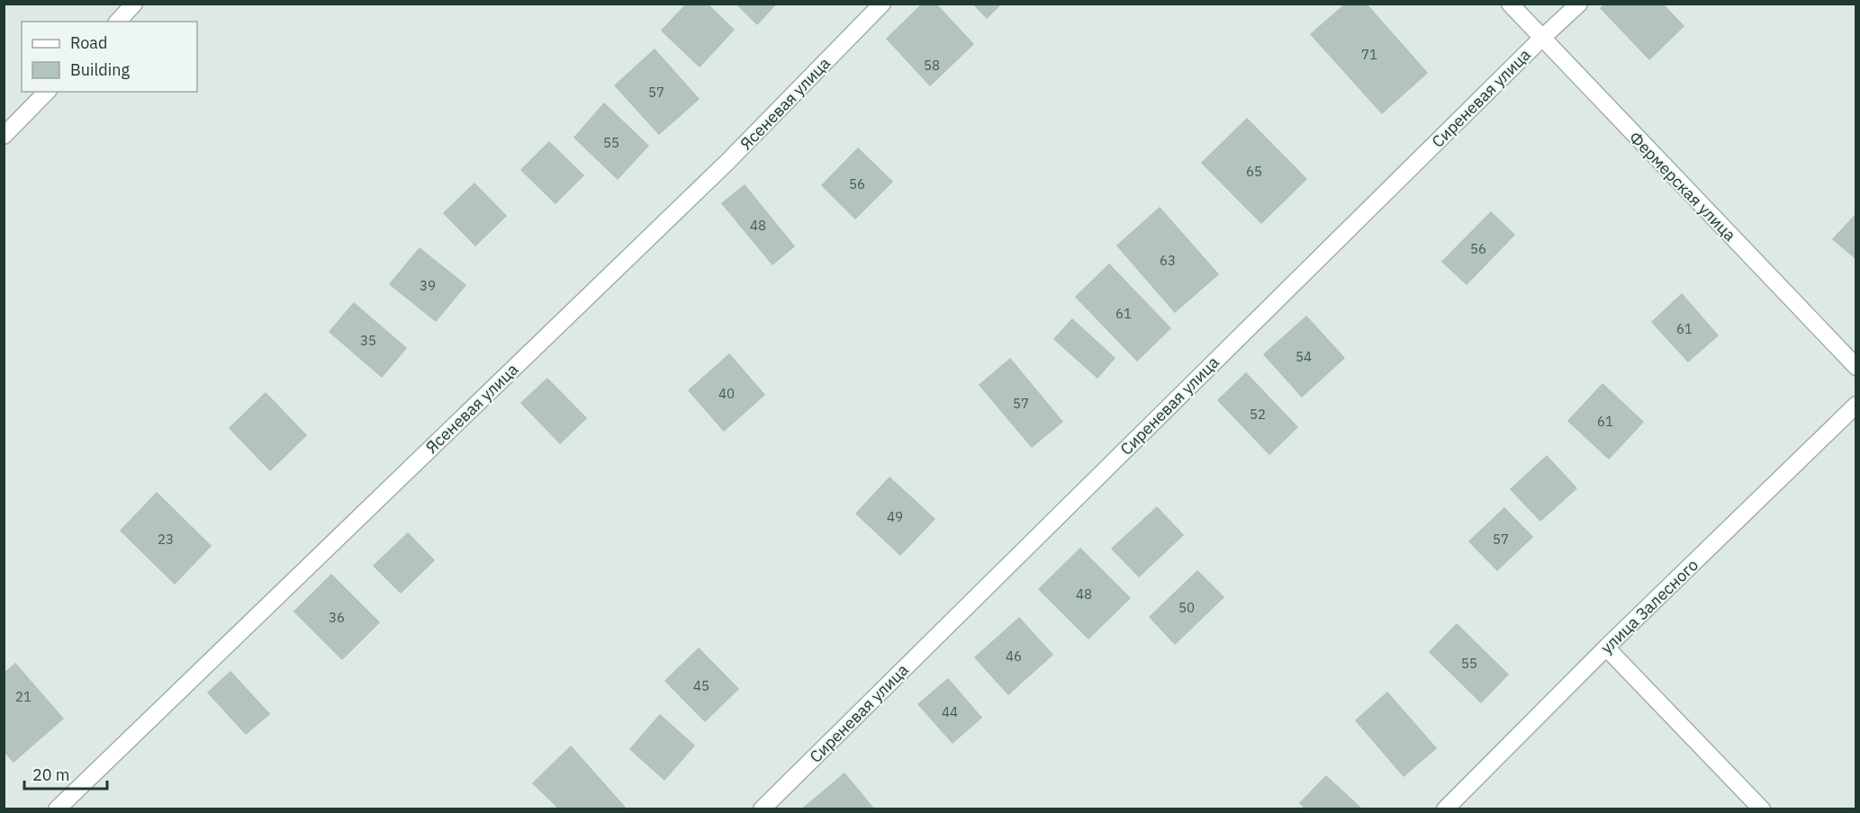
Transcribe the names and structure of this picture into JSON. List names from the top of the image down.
{
  "streets": {
    "street": [
      "Сиреневая улица",
      "Ясеневая улица",
      "Фермерская улица",
      "улица Залесного"
    ]
  },
  "crossings": [
    ["Сиреневая улица", "Фермерская улица"]
  ],
  "house_numbers": [
    "71",
    "58",
    "57",
    "55",
    "65",
    "56",
    "48",
    "56",
    "63",
    "39",
    "61",
    "61",
    "35",
    "54",
    "40",
    "57",
    "52",
    "61",
    "49",
    "23",
    "57",
    "48",
    "50",
    "36",
    "46",
    "55",
    "45",
    "21",
    "44"
  ],
  "legend": ["Road", "Building"],
  "scale_bar": "20 m"
}
